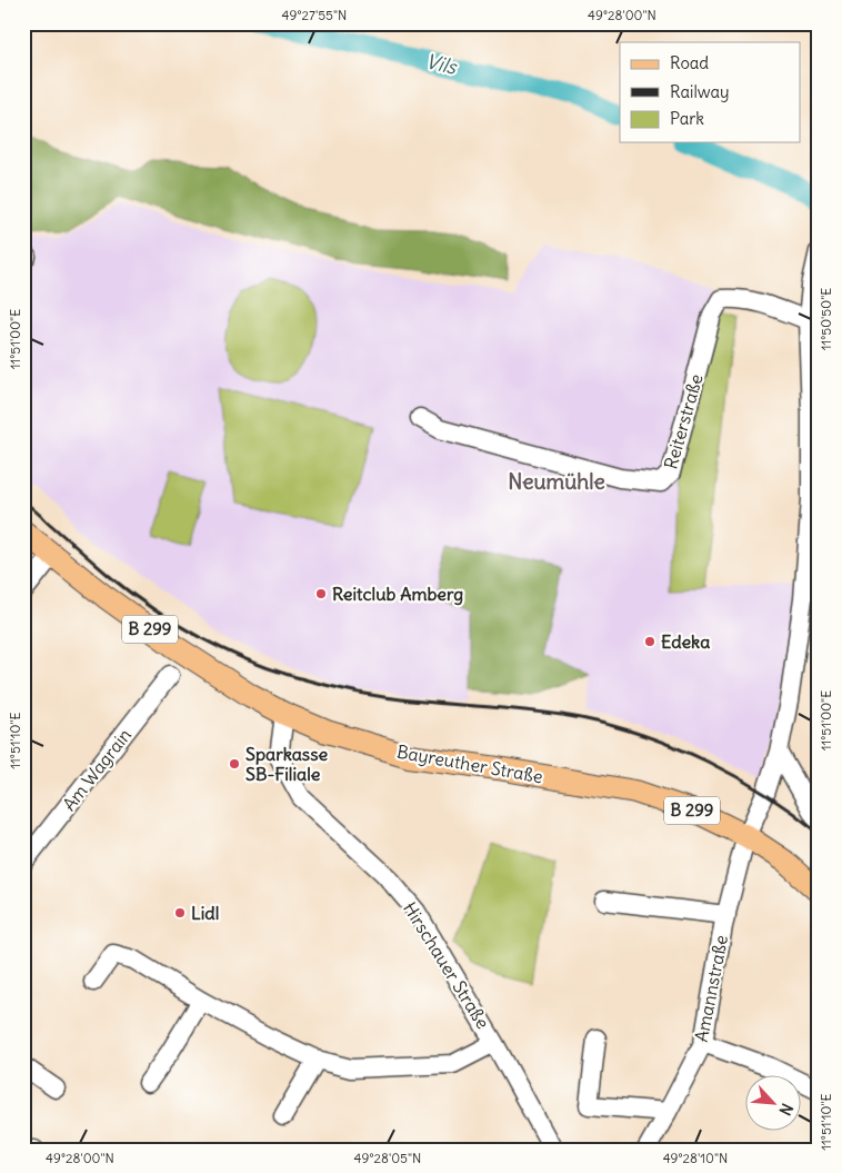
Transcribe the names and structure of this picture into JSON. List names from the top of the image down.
{
  "streets": {
    "main road": ["B 299", "Bayreuther Straße"],
    "street": [
      "Reiterstraße",
      "Am Wagrain",
      "Hirschauer Straße",
      "Amannstraße"
    ]
  },
  "crossings": [
    ["Reiterstraße", "Amannstraße"],
    ["Bayreuther Straße", "Hirschauer Straße"],
    ["Bayreuther Straße", "Amannstraße"]
  ],
  "districts": ["Neumühle"],
  "water": ["Vils"],
  "places": [
    "Reitclub Amberg",
    "Edeka",
    "Sparkasse SB-Filiale",
    "Lidl"
  ],
  "legend": ["Road", "Railway", "Park"],
  "north": "bottom right",
  "coordinates": [
    "49°27'55\"N",
    "49°28'00\"N",
    "11°50'50\"E",
    "11°51'00\"E",
    "11°51'10\"E",
    "49°28'05\"N",
    "49°28'10\"N"
  ]
}
